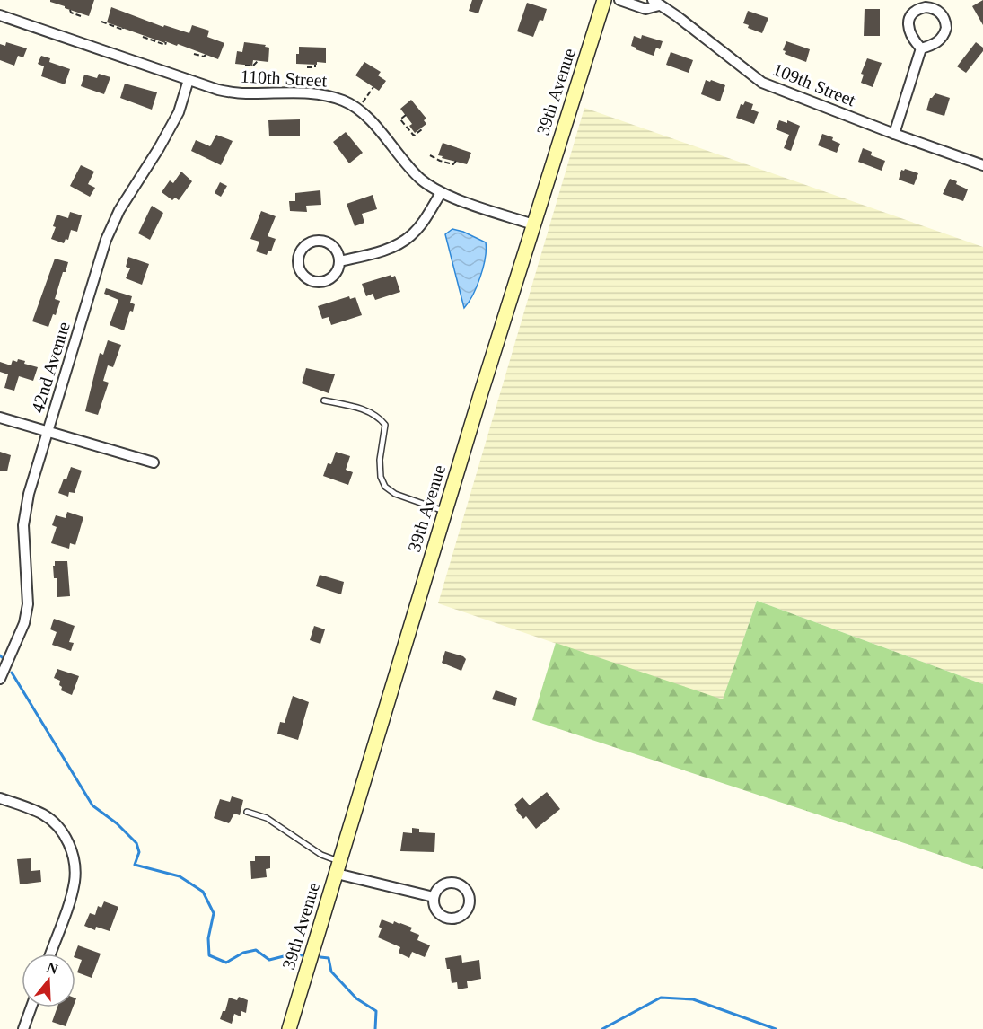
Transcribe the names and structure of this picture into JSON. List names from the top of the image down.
{
  "streets": {
    "main road": ["39th Avenue"],
    "street": ["110th Street", "109th Street", "42nd Avenue"]
  },
  "crossings": [
    ["110th Street", "39th Avenue"],
    ["110th Street", "42nd Avenue"]
  ],
  "north": "top"
}
